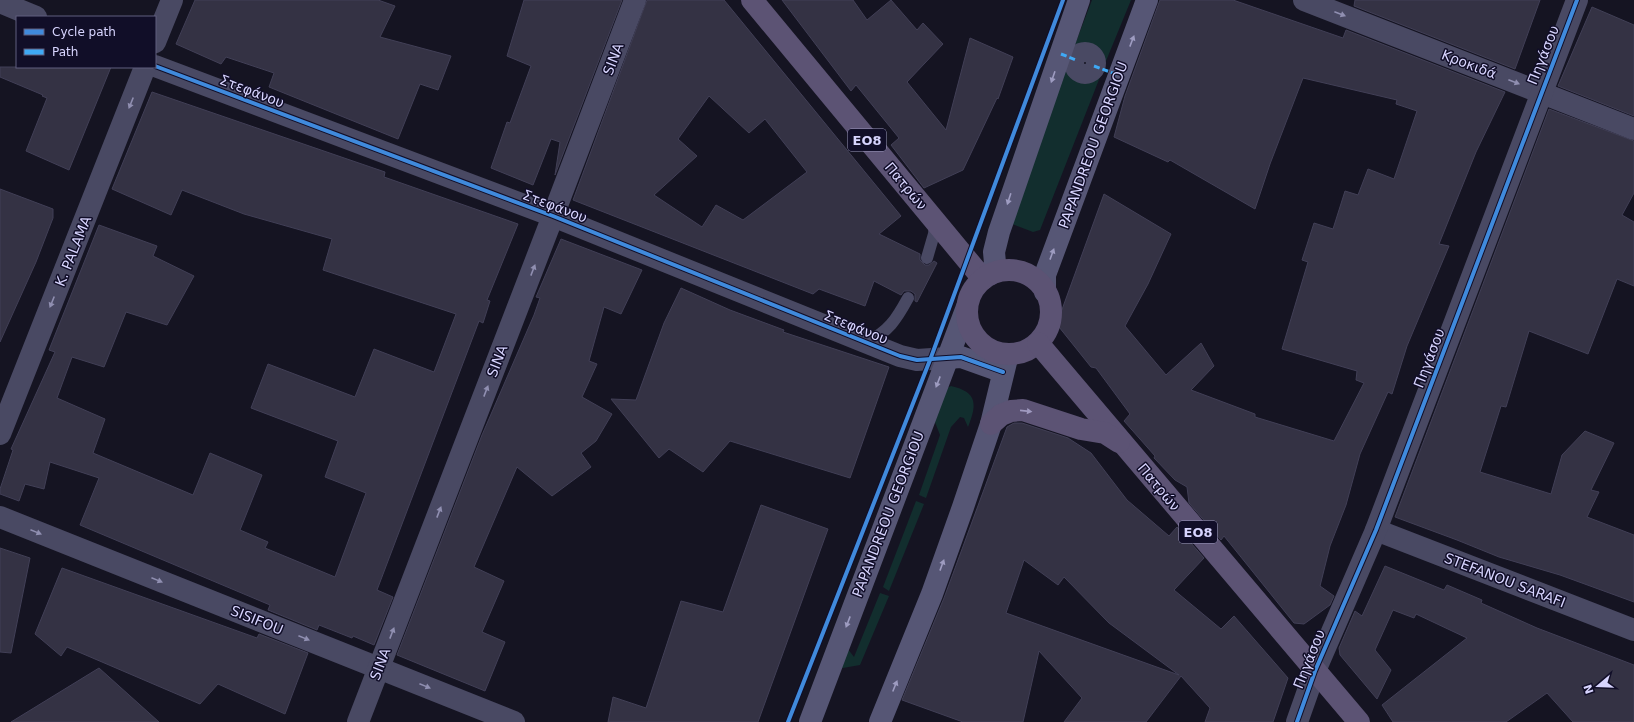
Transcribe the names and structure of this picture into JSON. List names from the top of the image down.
{
  "streets": {
    "main road": ["ΕΟ8", "Πατρών"],
    "street": [
      "Πηγάσου",
      "SINA",
      "Κροκιδά",
      "Στεφάνου",
      "PAPANDREOU GEORGIOU",
      "K. PALAMA",
      "STEFANOU SARAFI",
      "SISIFOU"
    ]
  },
  "crossings": [
    ["Πηγάσου", "Κροκιδά"],
    ["Πηγάσου", "Πατρών"],
    ["Πηγάσου", "STEFANOU SARAFI"],
    ["SINA", "Στεφάνου"],
    ["SINA", "SISIFOU"],
    ["Στεφάνου", "PAPANDREOU GEORGIOU"],
    ["PAPANDREOU GEORGIOU", "Πατρών"]
  ],
  "one_way": [
    "SINA",
    "Κροκιδά",
    "K. PALAMA",
    "SISIFOU"
  ],
  "legend": ["Cycle path", "Path"],
  "north": "left"
}
